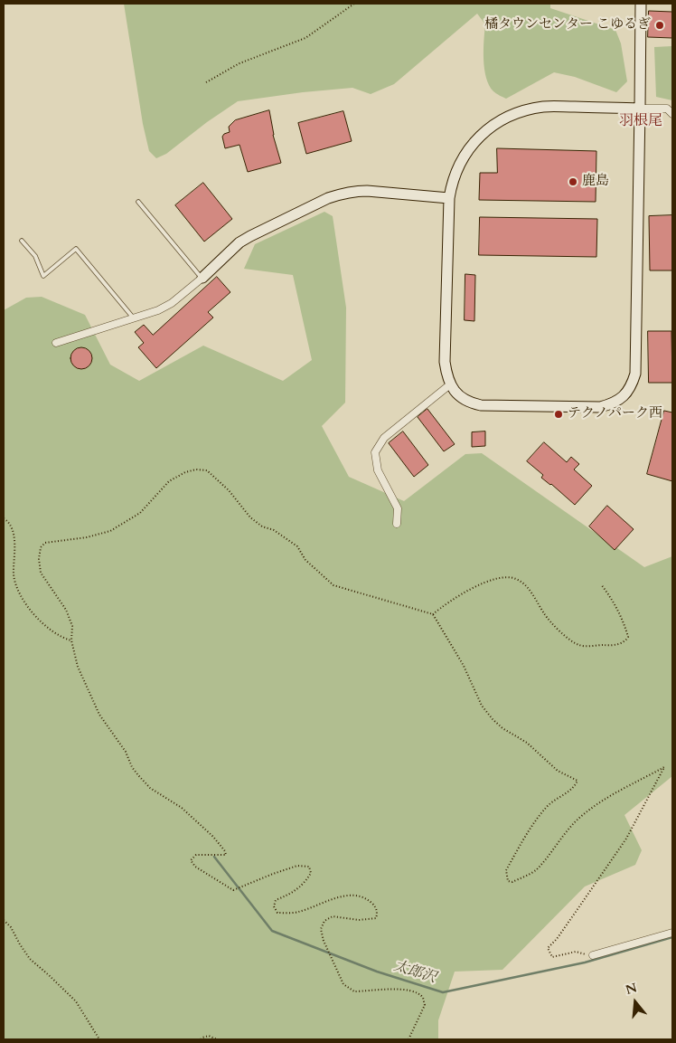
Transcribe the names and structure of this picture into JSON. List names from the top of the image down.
{
  "districts": ["羽根尾"],
  "water": ["太郎沢"],
  "places": ["橘タウンセンター こゆるぎ", "鹿島", "テクノパーク西"],
  "north": "top"
}
